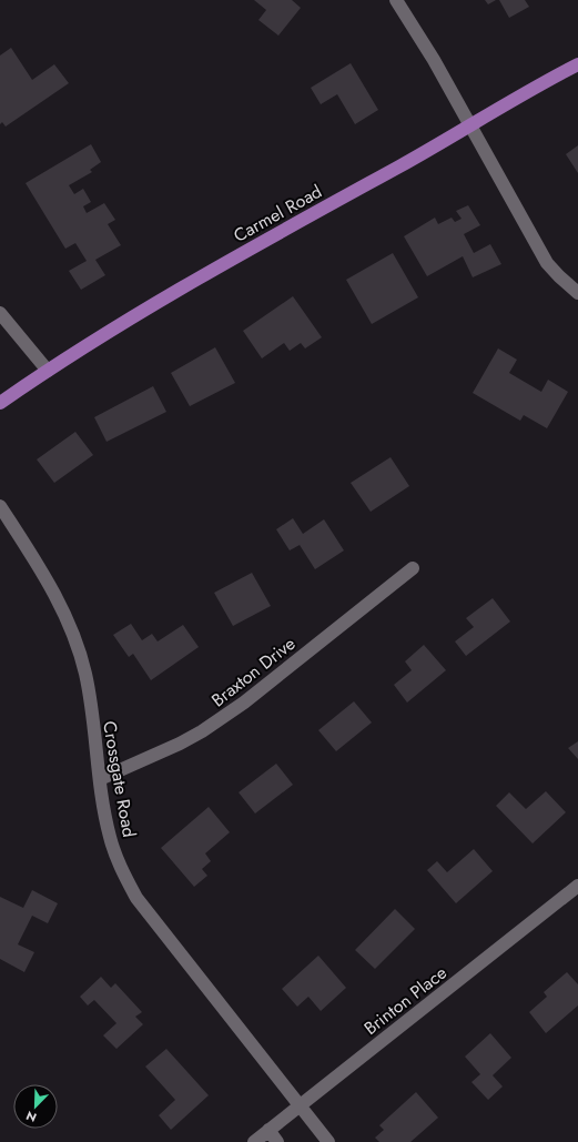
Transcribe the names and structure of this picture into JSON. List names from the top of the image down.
{
  "streets": {
    "main road": ["Carmel Road"],
    "street": ["Braxton Drive", "Crossgate Road", "Brinton Place"]
  },
  "crossings": [
    ["Braxton Drive", "Crossgate Road"],
    ["Crossgate Road", "Brinton Place"]
  ],
  "north": "bottom left"
}
